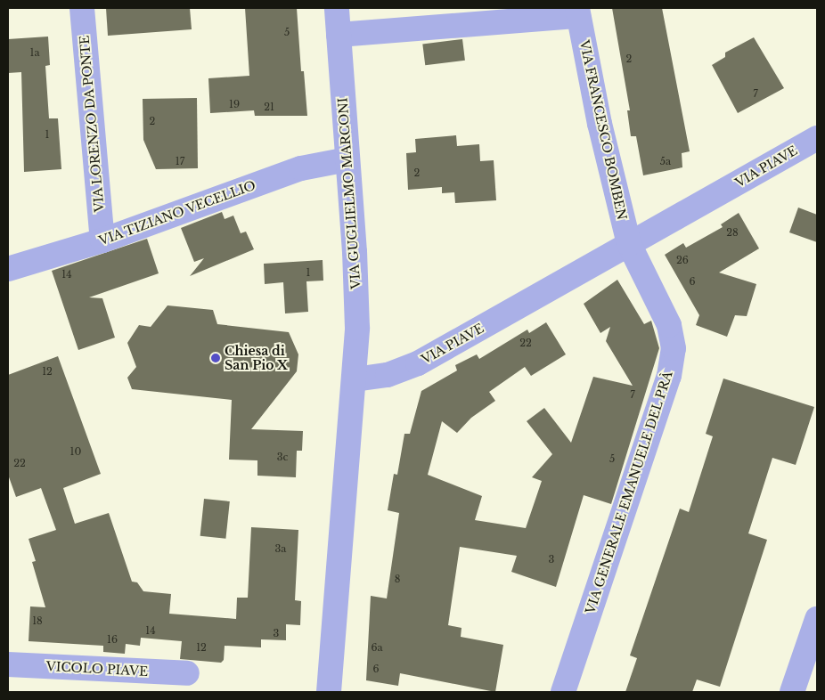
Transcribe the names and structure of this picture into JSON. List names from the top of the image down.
{
  "streets": {
    "street": [
      "VIA LORENZO DA PONTE",
      "VIA FRANCESCO BOMBEN",
      "VIA PIAVE",
      "VIA GUGLIELMO MARCONI",
      "VIA TIZIANO VECELLIO",
      "VIA GENERALE EMANUELE DEL PRÀ",
      "VICOLO PIAVE"
    ]
  },
  "crossings": [
    ["VIA LORENZO DA PONTE", "VIA TIZIANO VECELLIO"],
    ["VIA FRANCESCO BOMBEN", "VIA PIAVE"],
    ["VIA FRANCESCO BOMBEN", "VIA GUGLIELMO MARCONI"],
    ["VIA FRANCESCO BOMBEN", "VIA GENERALE EMANUELE DEL PRÀ"],
    ["VIA PIAVE", "VIA GUGLIELMO MARCONI"],
    ["VIA PIAVE", "VIA GENERALE EMANUELE DEL PRÀ"],
    ["VIA GUGLIELMO MARCONI", "VIA TIZIANO VECELLIO"]
  ],
  "places": ["Chiesa di San Pio X"],
  "house_numbers": [
    "5",
    "1a",
    "2",
    "7",
    "19",
    "21",
    "2",
    "1",
    "17",
    "5a",
    "2",
    "28",
    "26",
    "1",
    "14",
    "6",
    "22",
    "12",
    "7",
    "10",
    "3c",
    "5",
    "22",
    "3a",
    "3",
    "8",
    "18",
    "14",
    "3",
    "16",
    "12",
    "6a",
    "6"
  ]
}
